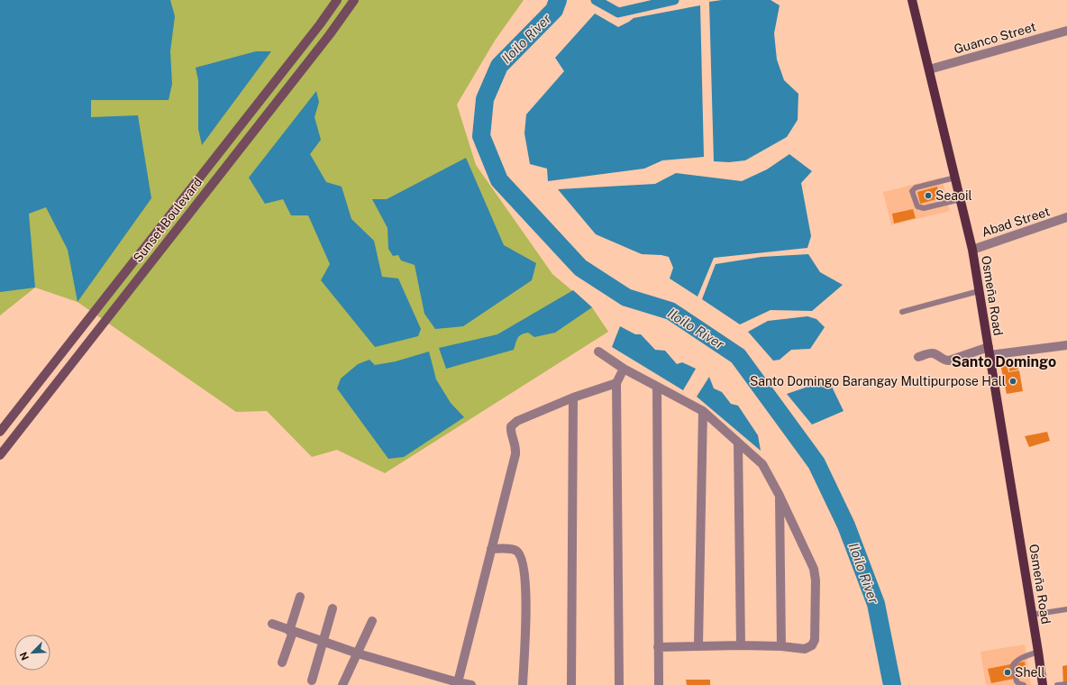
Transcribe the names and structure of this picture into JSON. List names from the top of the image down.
{
  "streets": {
    "main road": ["Sunset Boulevard", "Osmeña Road"],
    "street": ["Guanco Street", "Abad Street"]
  },
  "crossings": [
    ["Guanco Street", "Osmeña Road"],
    ["Abad Street", "Osmeña Road"]
  ],
  "districts": ["Santo Domingo"],
  "water": ["Iloilo River"],
  "places": ["Seaoil", "Santo Domingo Barangay Multipurpose Hall", "Shell"],
  "north": "bottom left"
}
